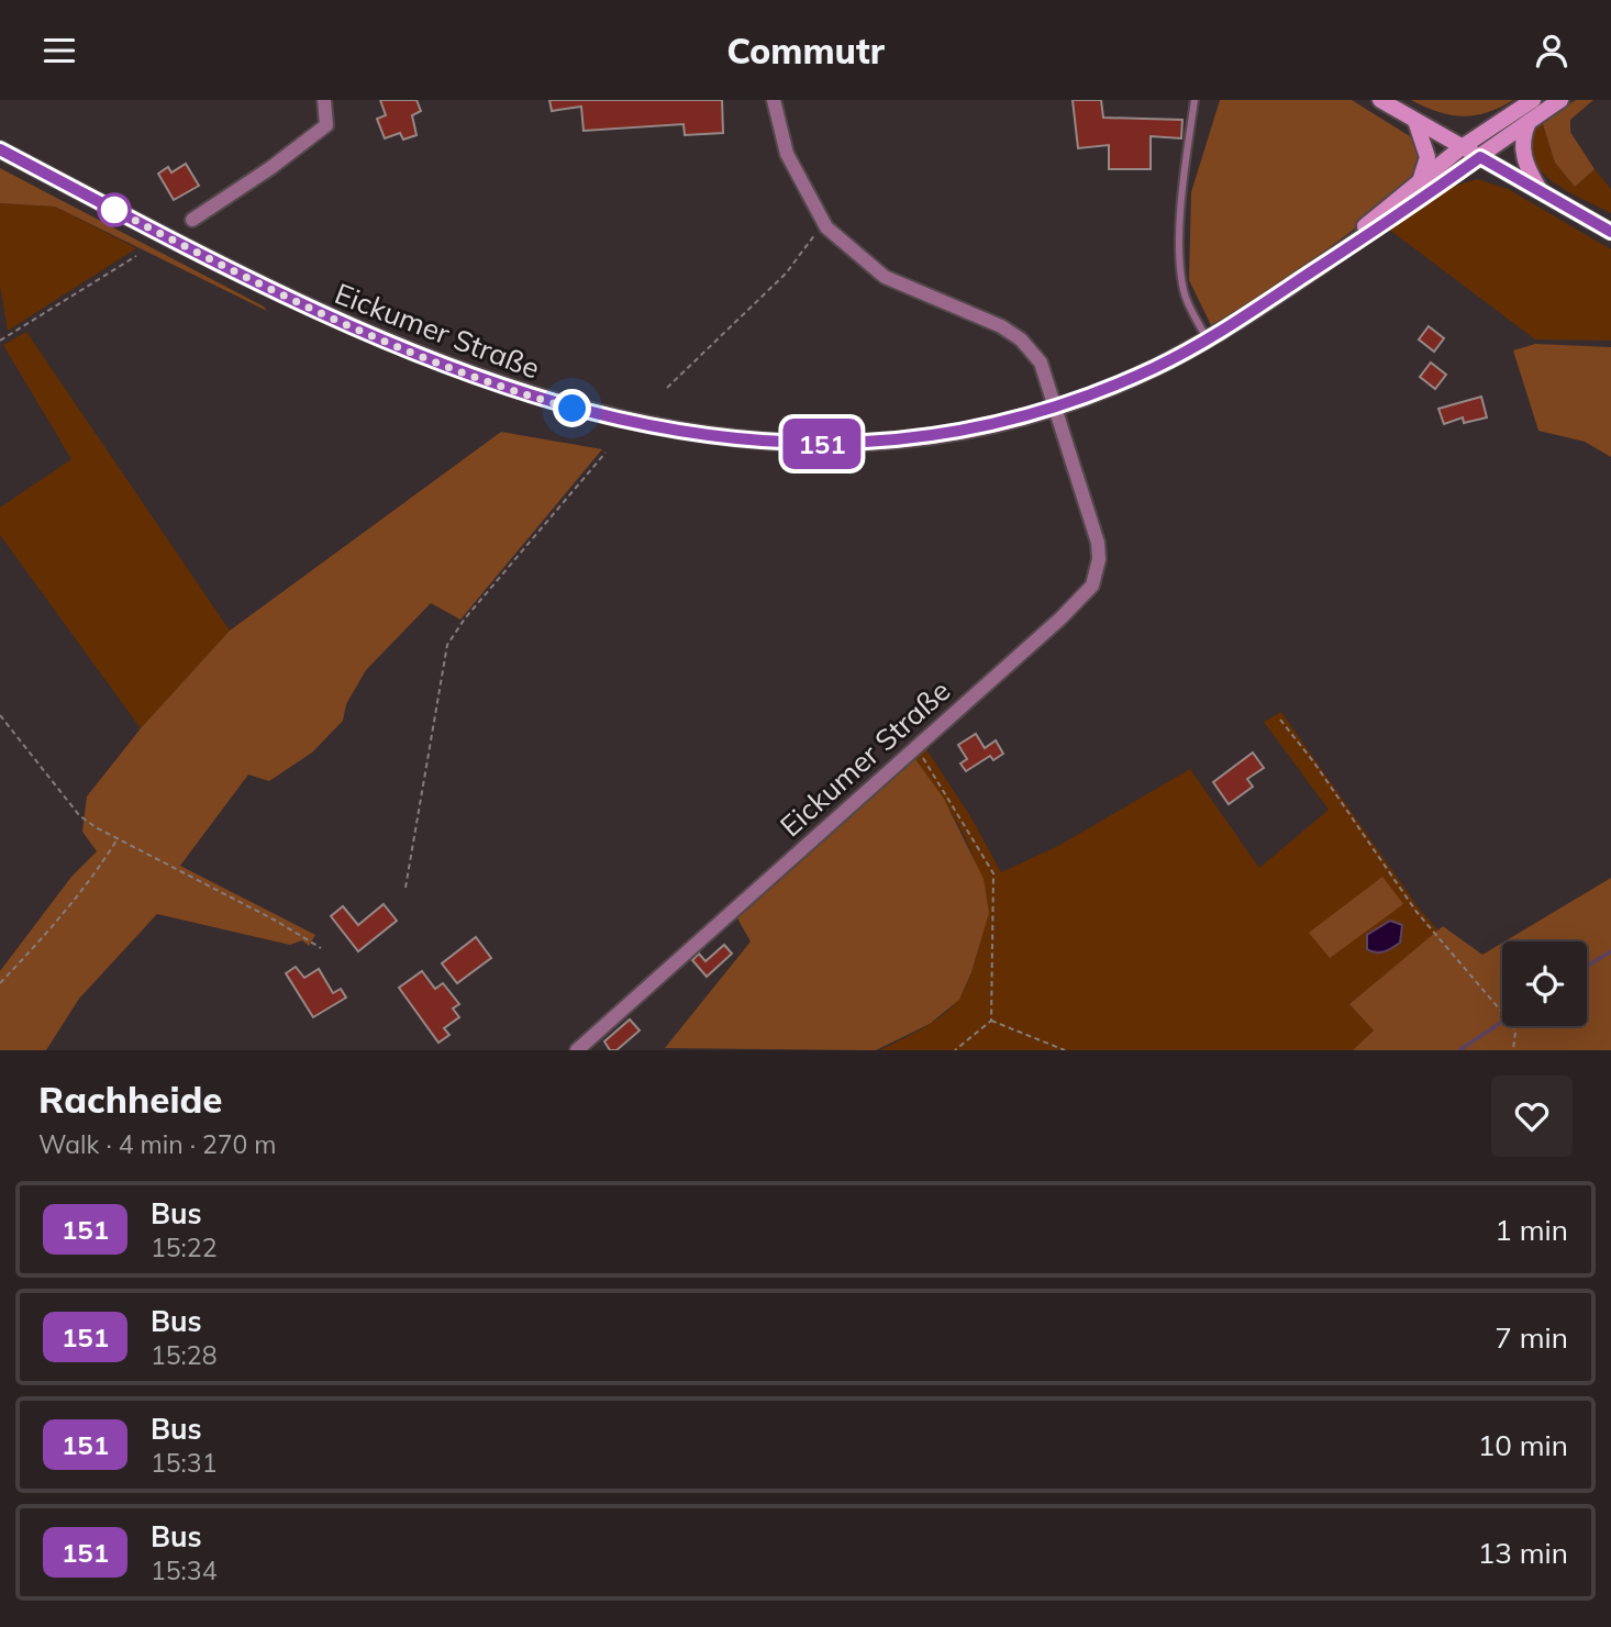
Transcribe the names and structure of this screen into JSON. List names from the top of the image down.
{
  "streets": {
    "main road": ["Eickumer Straße"]
  },
  "lines": ["bus line 151"],
  "page": {
    "header": "Commutr",
    "on_map": "151",
    "heading": ["Rachheide", "Walk · 4 min · 270 m"],
    "list": [
      {
        "mark": "151",
        "name": "Bus",
        "note": "15:22",
        "value": "1 min"
      },
      {
        "mark": "151",
        "name": "Bus",
        "note": "15:28",
        "value": "7 min"
      },
      {
        "mark": "151",
        "name": "Bus",
        "note": "15:31",
        "value": "10 min"
      },
      {
        "mark": "151",
        "name": "Bus",
        "note": "15:34",
        "value": "13 min"
      }
    ]
  }
}
